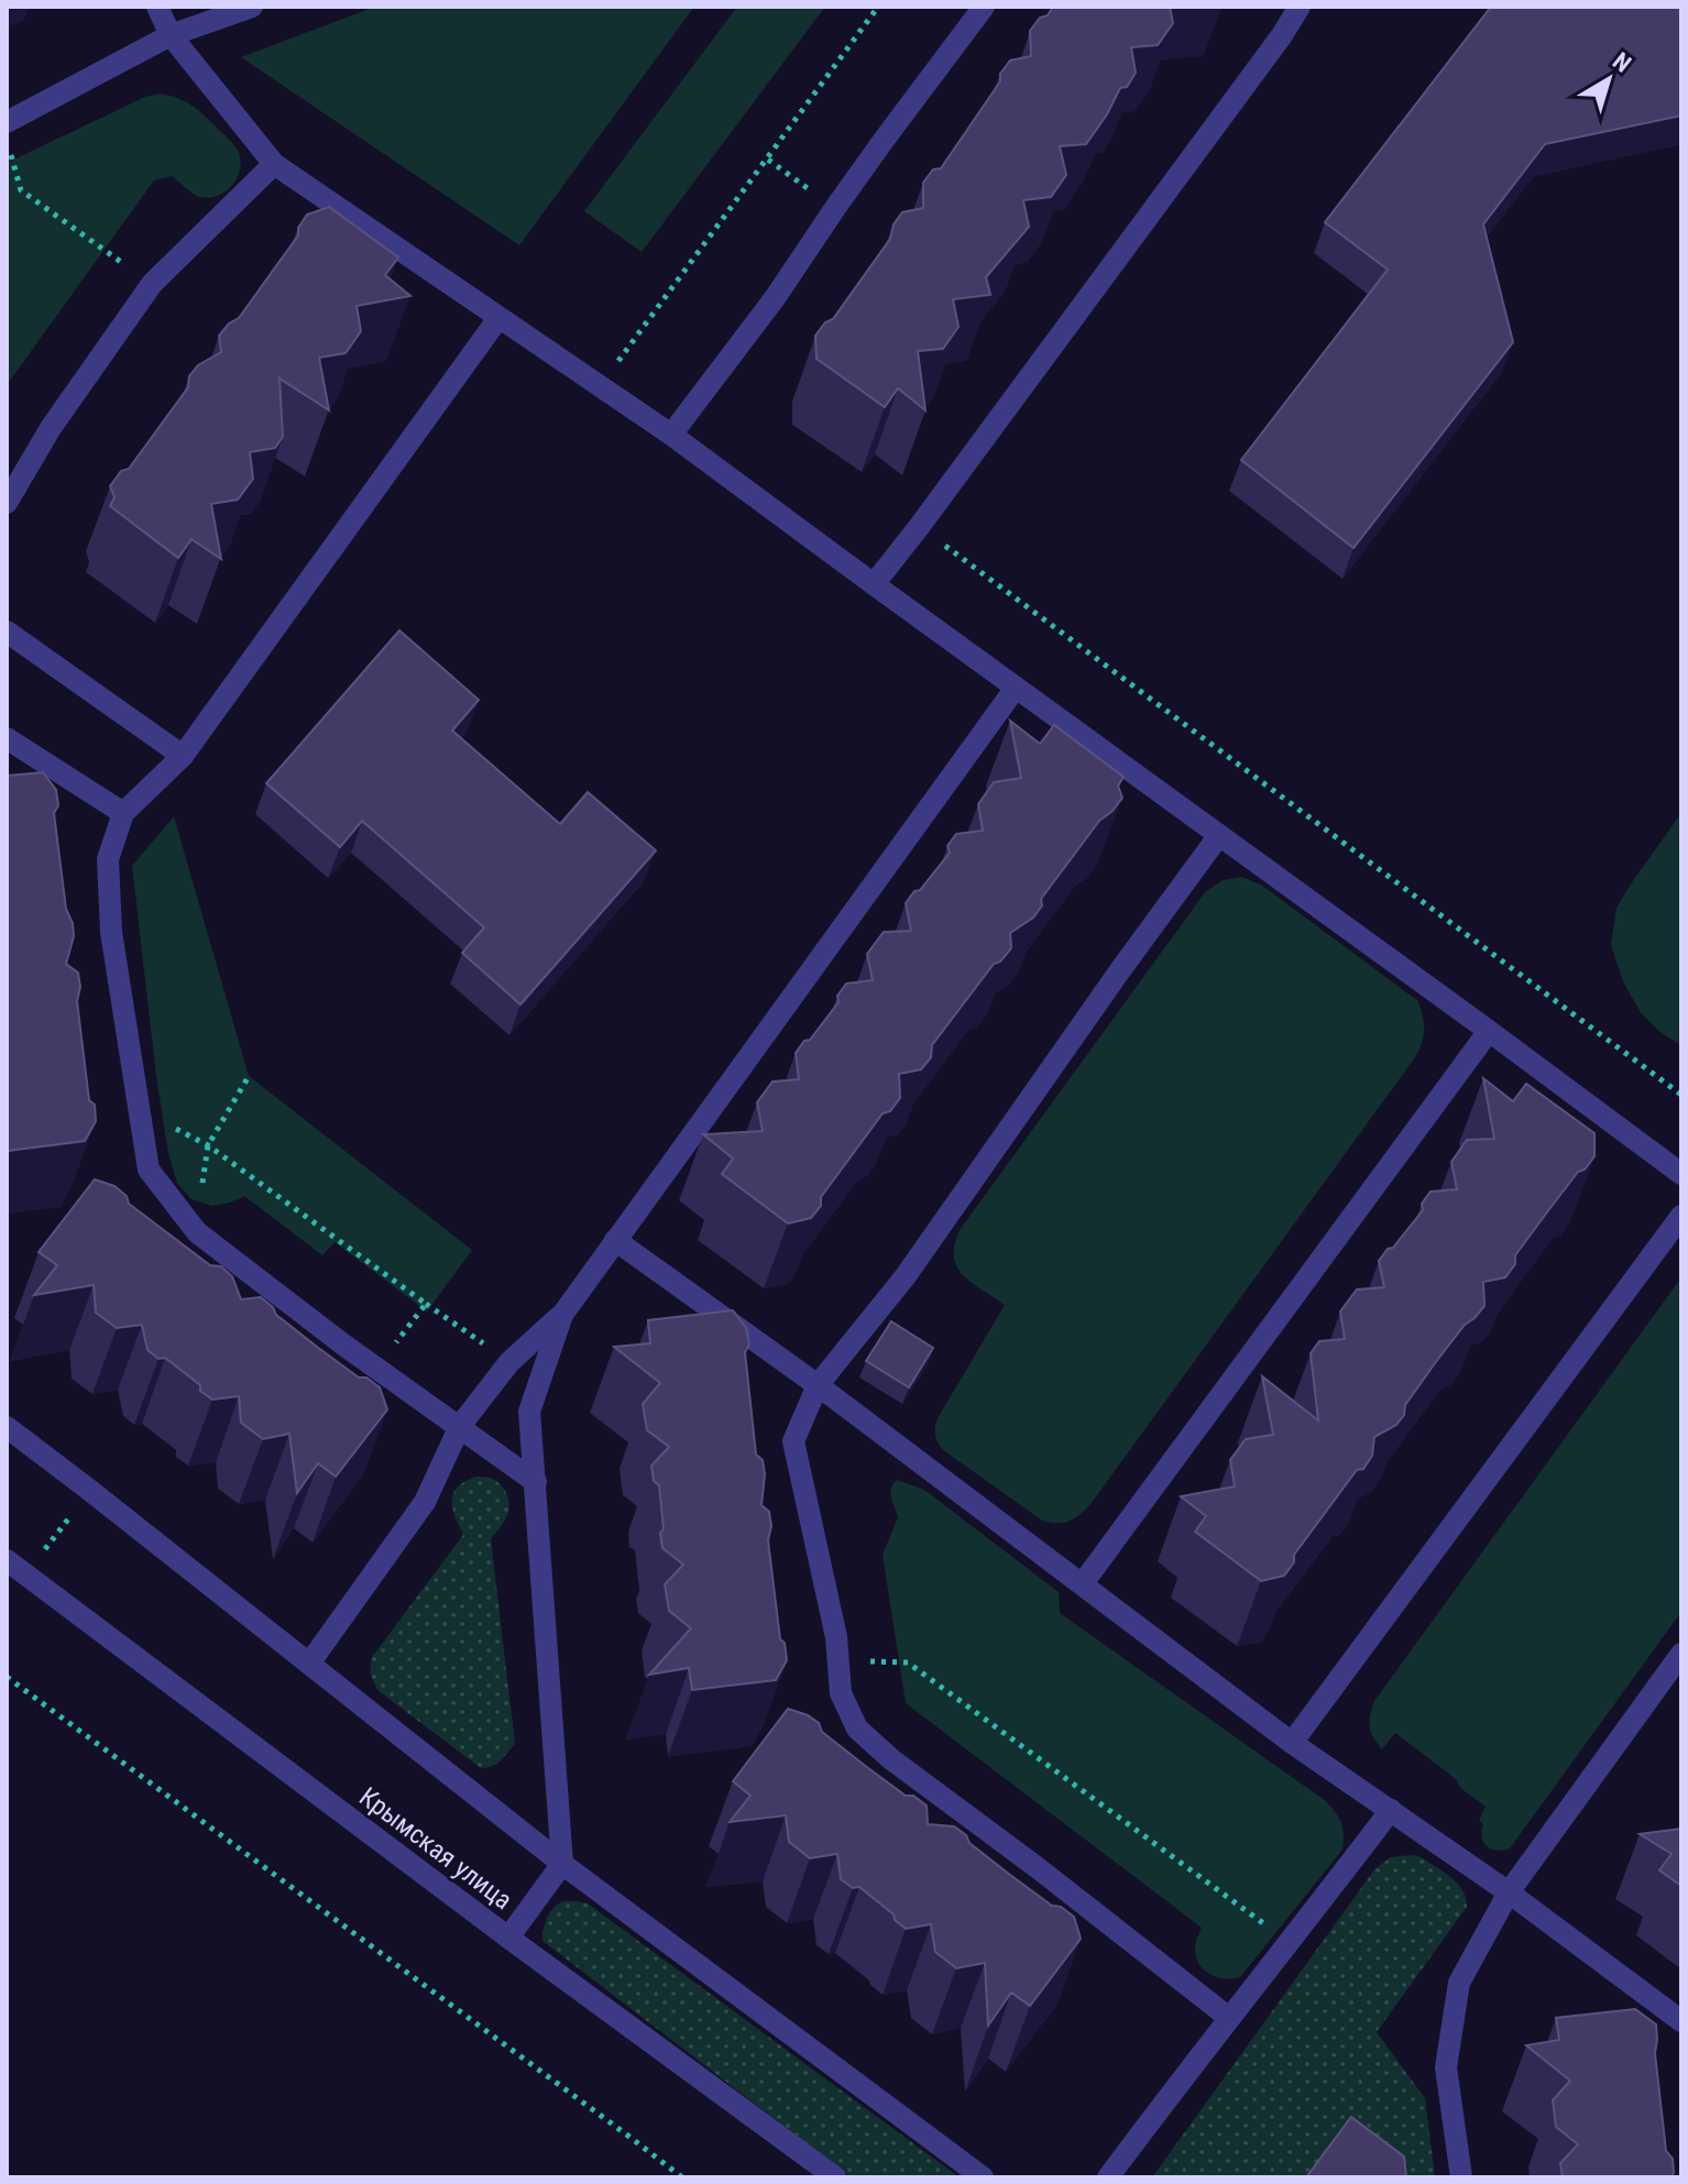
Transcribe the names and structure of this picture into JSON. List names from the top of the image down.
{
  "streets": {
    "street": ["Крымская улица"]
  },
  "north": "top right"
}
